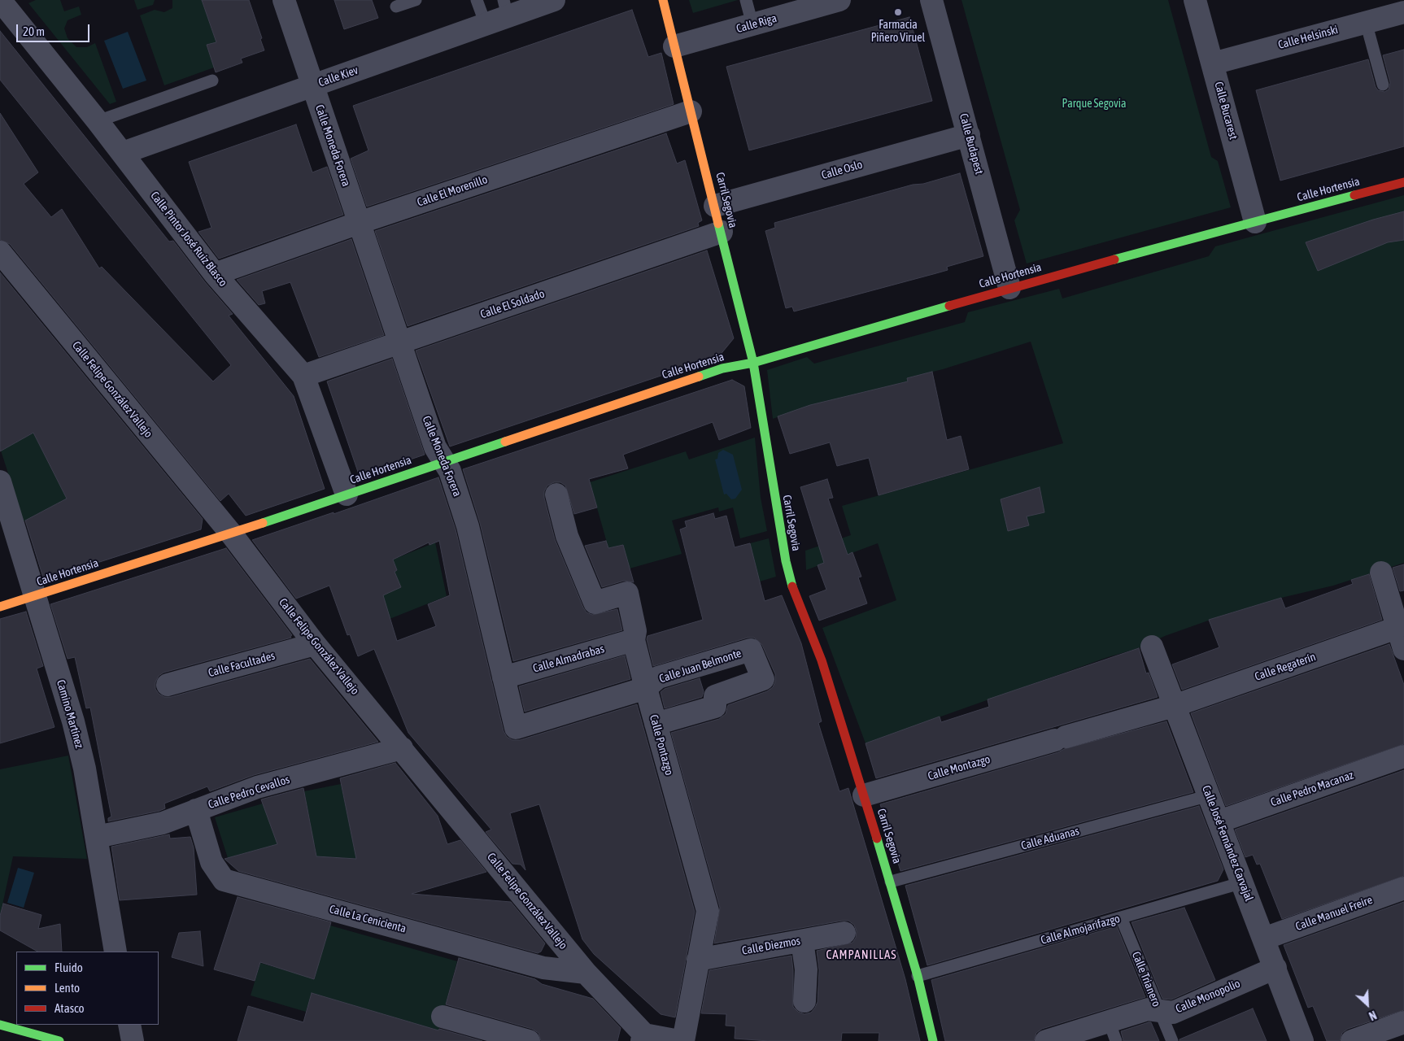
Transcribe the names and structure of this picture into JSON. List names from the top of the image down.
{
  "streets": {
    "street": [
      "Calle Riga",
      "Calle Helsinski",
      "Calle Kiev",
      "Calle Bucarest",
      "Calle Budapest",
      "Calle Moneda Forera",
      "Calle Oslo",
      "Calle Hortensia",
      "Calle El Morenillo",
      "Carril Segovia",
      "Calle Pintor José Ruiz Blasco",
      "Calle El Soldado",
      "Calle Felipe González Vallejo",
      "Calle Almadrabas",
      "Calle Facultades",
      "Calle Juan Belmonte",
      "Calle Regaterín",
      "Camino Martínez",
      "Calle Pontazgo",
      "Calle Montazgo",
      "Calle Pedro Macanaz",
      "Calle Pedro Cevallos",
      "Calle José Fernández Carvajal",
      "Calle Manuel Freire",
      "Calle La Cenicienta",
      "Calle Diezmos",
      "Calle Monopolio"
    ],
    "lane": ["Calle Aduanas", "Calle Almojarifazgo", "Calle Trianero"]
  },
  "crossings": [
    ["Calle Riga", "Carril Segovia"],
    ["Calle Helsinski", "Calle Bucarest"],
    ["Calle Kiev", "Calle Moneda Forera"],
    ["Calle Kiev", "Calle Pintor José Ruiz Blasco"],
    ["Calle Bucarest", "Calle Hortensia"],
    ["Calle Budapest", "Calle Oslo"],
    ["Calle Budapest", "Calle Hortensia"],
    ["Calle Moneda Forera", "Calle Hortensia"],
    ["Calle Moneda Forera", "Calle El Morenillo"],
    ["Calle Moneda Forera", "Calle El Soldado"],
    ["Calle Moneda Forera", "Calle Almadrabas"],
    ["Calle Moneda Forera", "Calle Juan Belmonte"],
    ["Calle Moneda Forera", "Calle Pontazgo"],
    ["Calle Oslo", "Carril Segovia"],
    ["Calle Hortensia", "Carril Segovia"],
    ["Calle Hortensia", "Calle Pintor José Ruiz Blasco"],
    ["Calle Hortensia", "Calle Felipe González Vallejo"],
    ["Calle Hortensia", "Camino Martínez"],
    ["Calle El Morenillo", "Carril Segovia"],
    ["Calle El Morenillo", "Calle Pintor José Ruiz Blasco"],
    ["Carril Segovia", "Calle El Soldado"],
    ["Carril Segovia", "Calle Montazgo"],
    ["Carril Segovia", "Calle Aduanas"],
    ["Carril Segovia", "Calle Almojarifazgo"],
    ["Calle Pintor José Ruiz Blasco", "Calle El Soldado"],
    ["Calle Felipe González Vallejo", "Calle Facultades"],
    ["Calle Felipe González Vallejo", "Calle Pedro Cevallos"],
    ["Calle Felipe González Vallejo", "Calle La Cenicienta"],
    ["Calle Almadrabas", "Calle Pontazgo"],
    ["Calle Juan Belmonte", "Calle Pontazgo"],
    ["Calle Regaterín", "Calle Montazgo"],
    ["Calle Regaterín", "Calle José Fernández Carvajal"],
    ["Camino Martínez", "Calle Pedro Cevallos"],
    ["Calle Pontazgo", "Calle Diezmos"],
    ["Calle Montazgo", "Calle José Fernández Carvajal"],
    ["Calle Pedro Macanaz", "Calle José Fernández Carvajal"],
    ["Calle Pedro Cevallos", "Calle La Cenicienta"],
    ["Calle Aduanas", "Calle José Fernández Carvajal"],
    ["Calle José Fernández Carvajal", "Calle Manuel Freire"],
    ["Calle José Fernández Carvajal", "Calle Almojarifazgo"],
    ["Calle José Fernández Carvajal", "Calle Monopolio"],
    ["Calle Almojarifazgo", "Calle Trianero"],
    ["Calle Trianero", "Calle Monopolio"]
  ],
  "districts": ["CAMPANILLAS"],
  "parks": ["Parque Segovia"],
  "places": ["Farmacia Piñero Viruel"],
  "legend": ["Fluido", "Lento", "Atasco"],
  "scale_bar": "20 m",
  "north": "bottom right"
}
